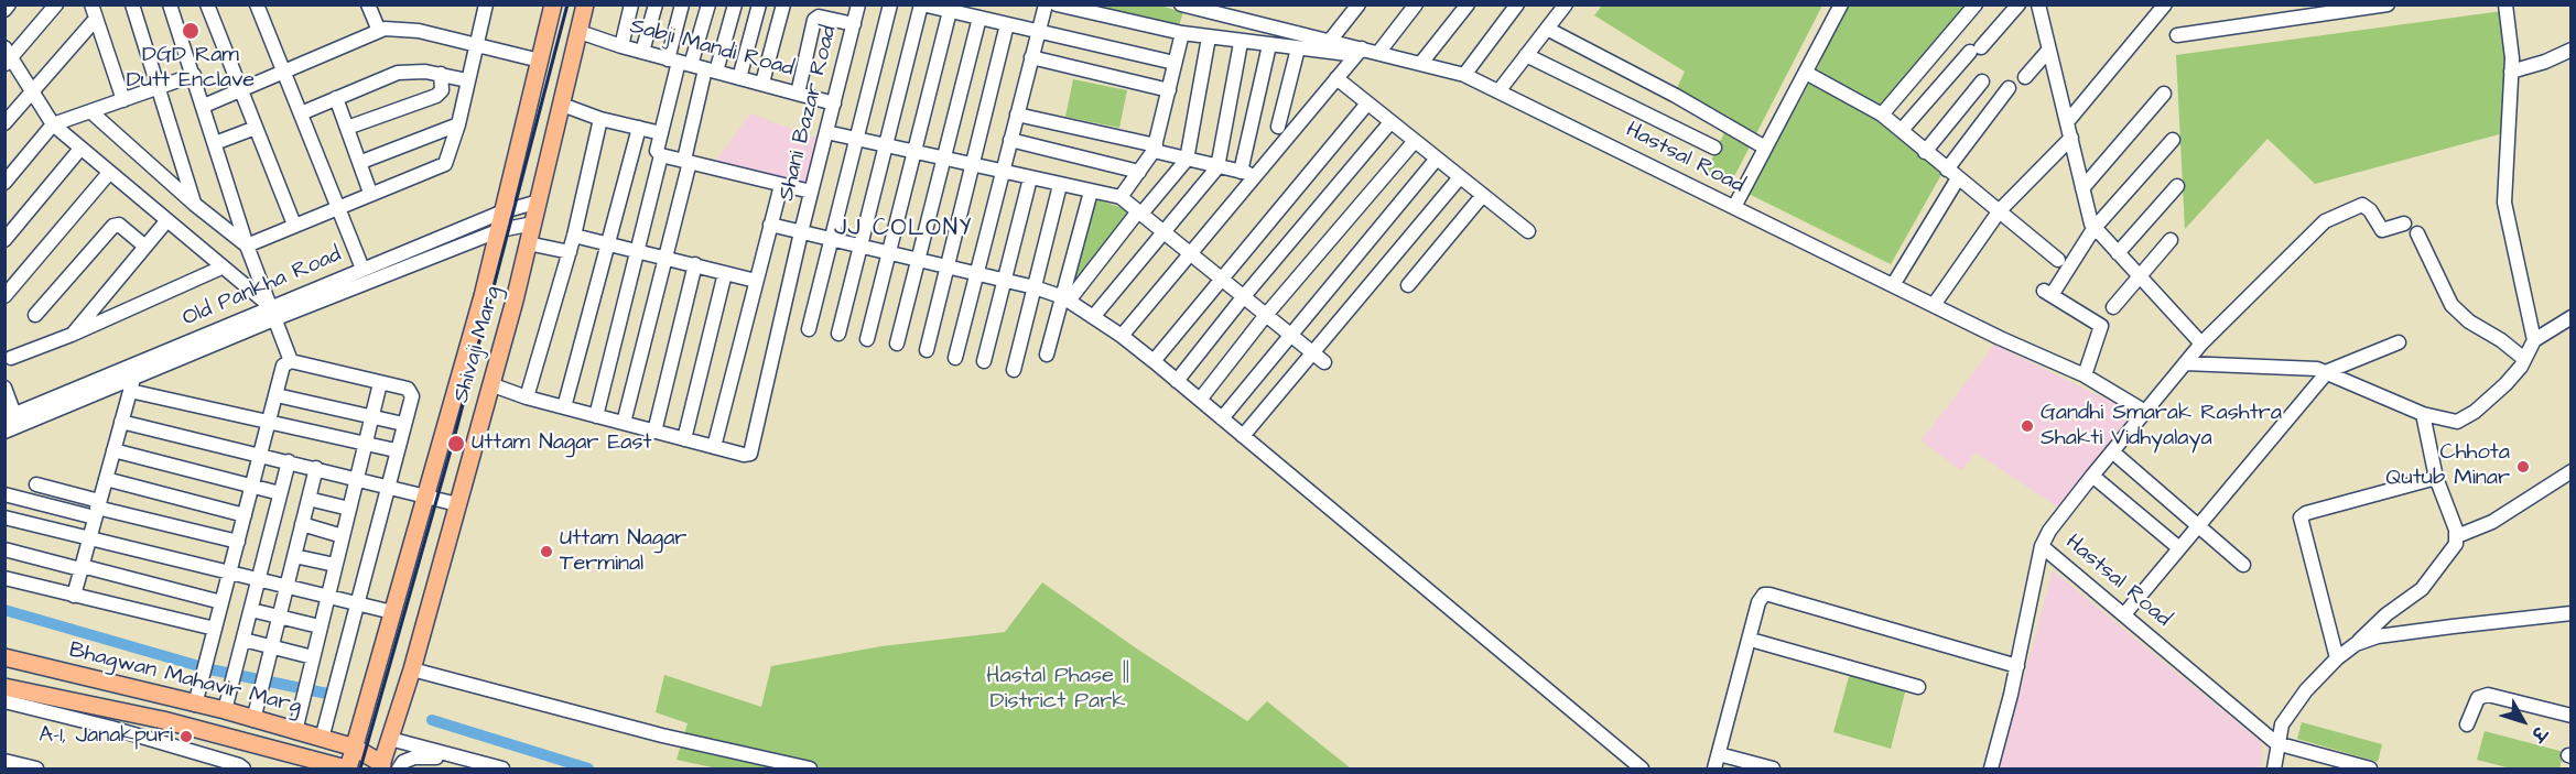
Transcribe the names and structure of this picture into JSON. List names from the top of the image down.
{
  "streets": {
    "main road": ["Shivaji Marg", "Bhagwan Mahavir Marg"],
    "street": [
      "Sabji Mandi Road",
      "Shani Bazar Road",
      "Hastsal Road",
      "Old Pankha Road"
    ]
  },
  "crossings": [
    ["Sabji Mandi Road", "Shani Bazar Road"],
    ["Sabji Mandi Road", "Shivaji Marg"],
    ["Shani Bazar Road", "Shivaji Marg"],
    ["Old Pankha Road", "Shivaji Marg"],
    ["Shivaji Marg", "Bhagwan Mahavir Marg"]
  ],
  "districts": ["JJ COLONY"],
  "parks": ["Hastal Phase || District Park"],
  "places": [
    "DGD Ram Dutt Enclave",
    "Gandhi Smarak Rashtra Shakti Vidhyalaya",
    "Uttam Nagar East",
    "Chhota Qutub Minar",
    "Uttam Nagar Terminal",
    "A-1, Janakpuri"
  ],
  "north": "bottom right"
}
